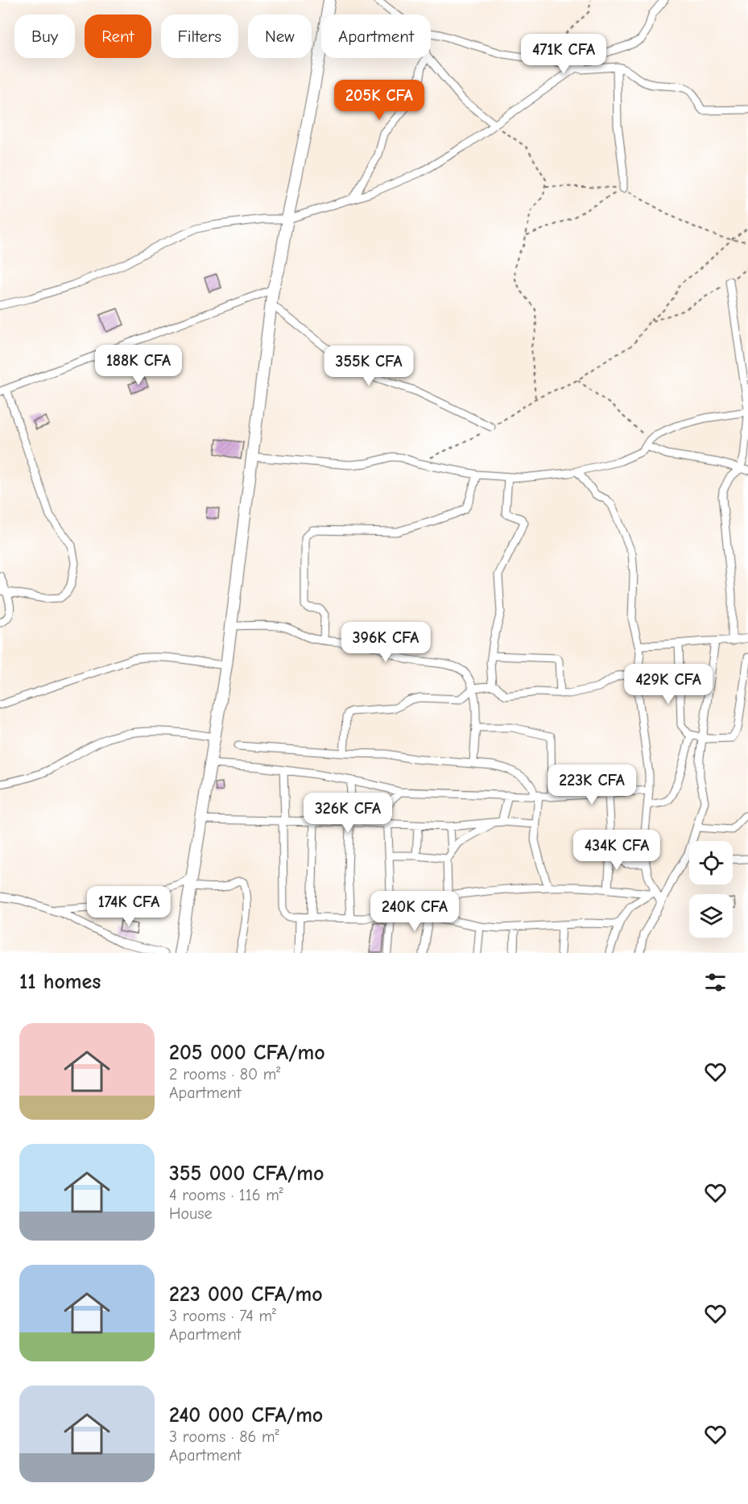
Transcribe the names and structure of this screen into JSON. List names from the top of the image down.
{
  "page": {
    "chip": [
      "Buy",
      "Rent",
      "Filters",
      "New",
      "Apartment"
    ],
    "price": [
      "471K CFA",
      "205K CFA",
      "188K CFA",
      "355K CFA",
      "396K CFA",
      "429K CFA",
      "223K CFA",
      "326K CFA",
      "434K CFA",
      "174K CFA",
      "240K CFA"
    ],
    "heading": "11 homes",
    "list": [
      {
        "name": "205 000 CFA/mo",
        "note": "2 rooms · 80 m² · Apartment"
      },
      {
        "name": "355 000 CFA/mo",
        "note": "4 rooms · 116 m² · House"
      },
      {
        "name": "223 000 CFA/mo",
        "note": "3 rooms · 74 m² · Apartment"
      },
      {
        "name": "240 000 CFA/mo",
        "note": "3 rooms · 86 m² · Apartment"
      }
    ]
  }
}
